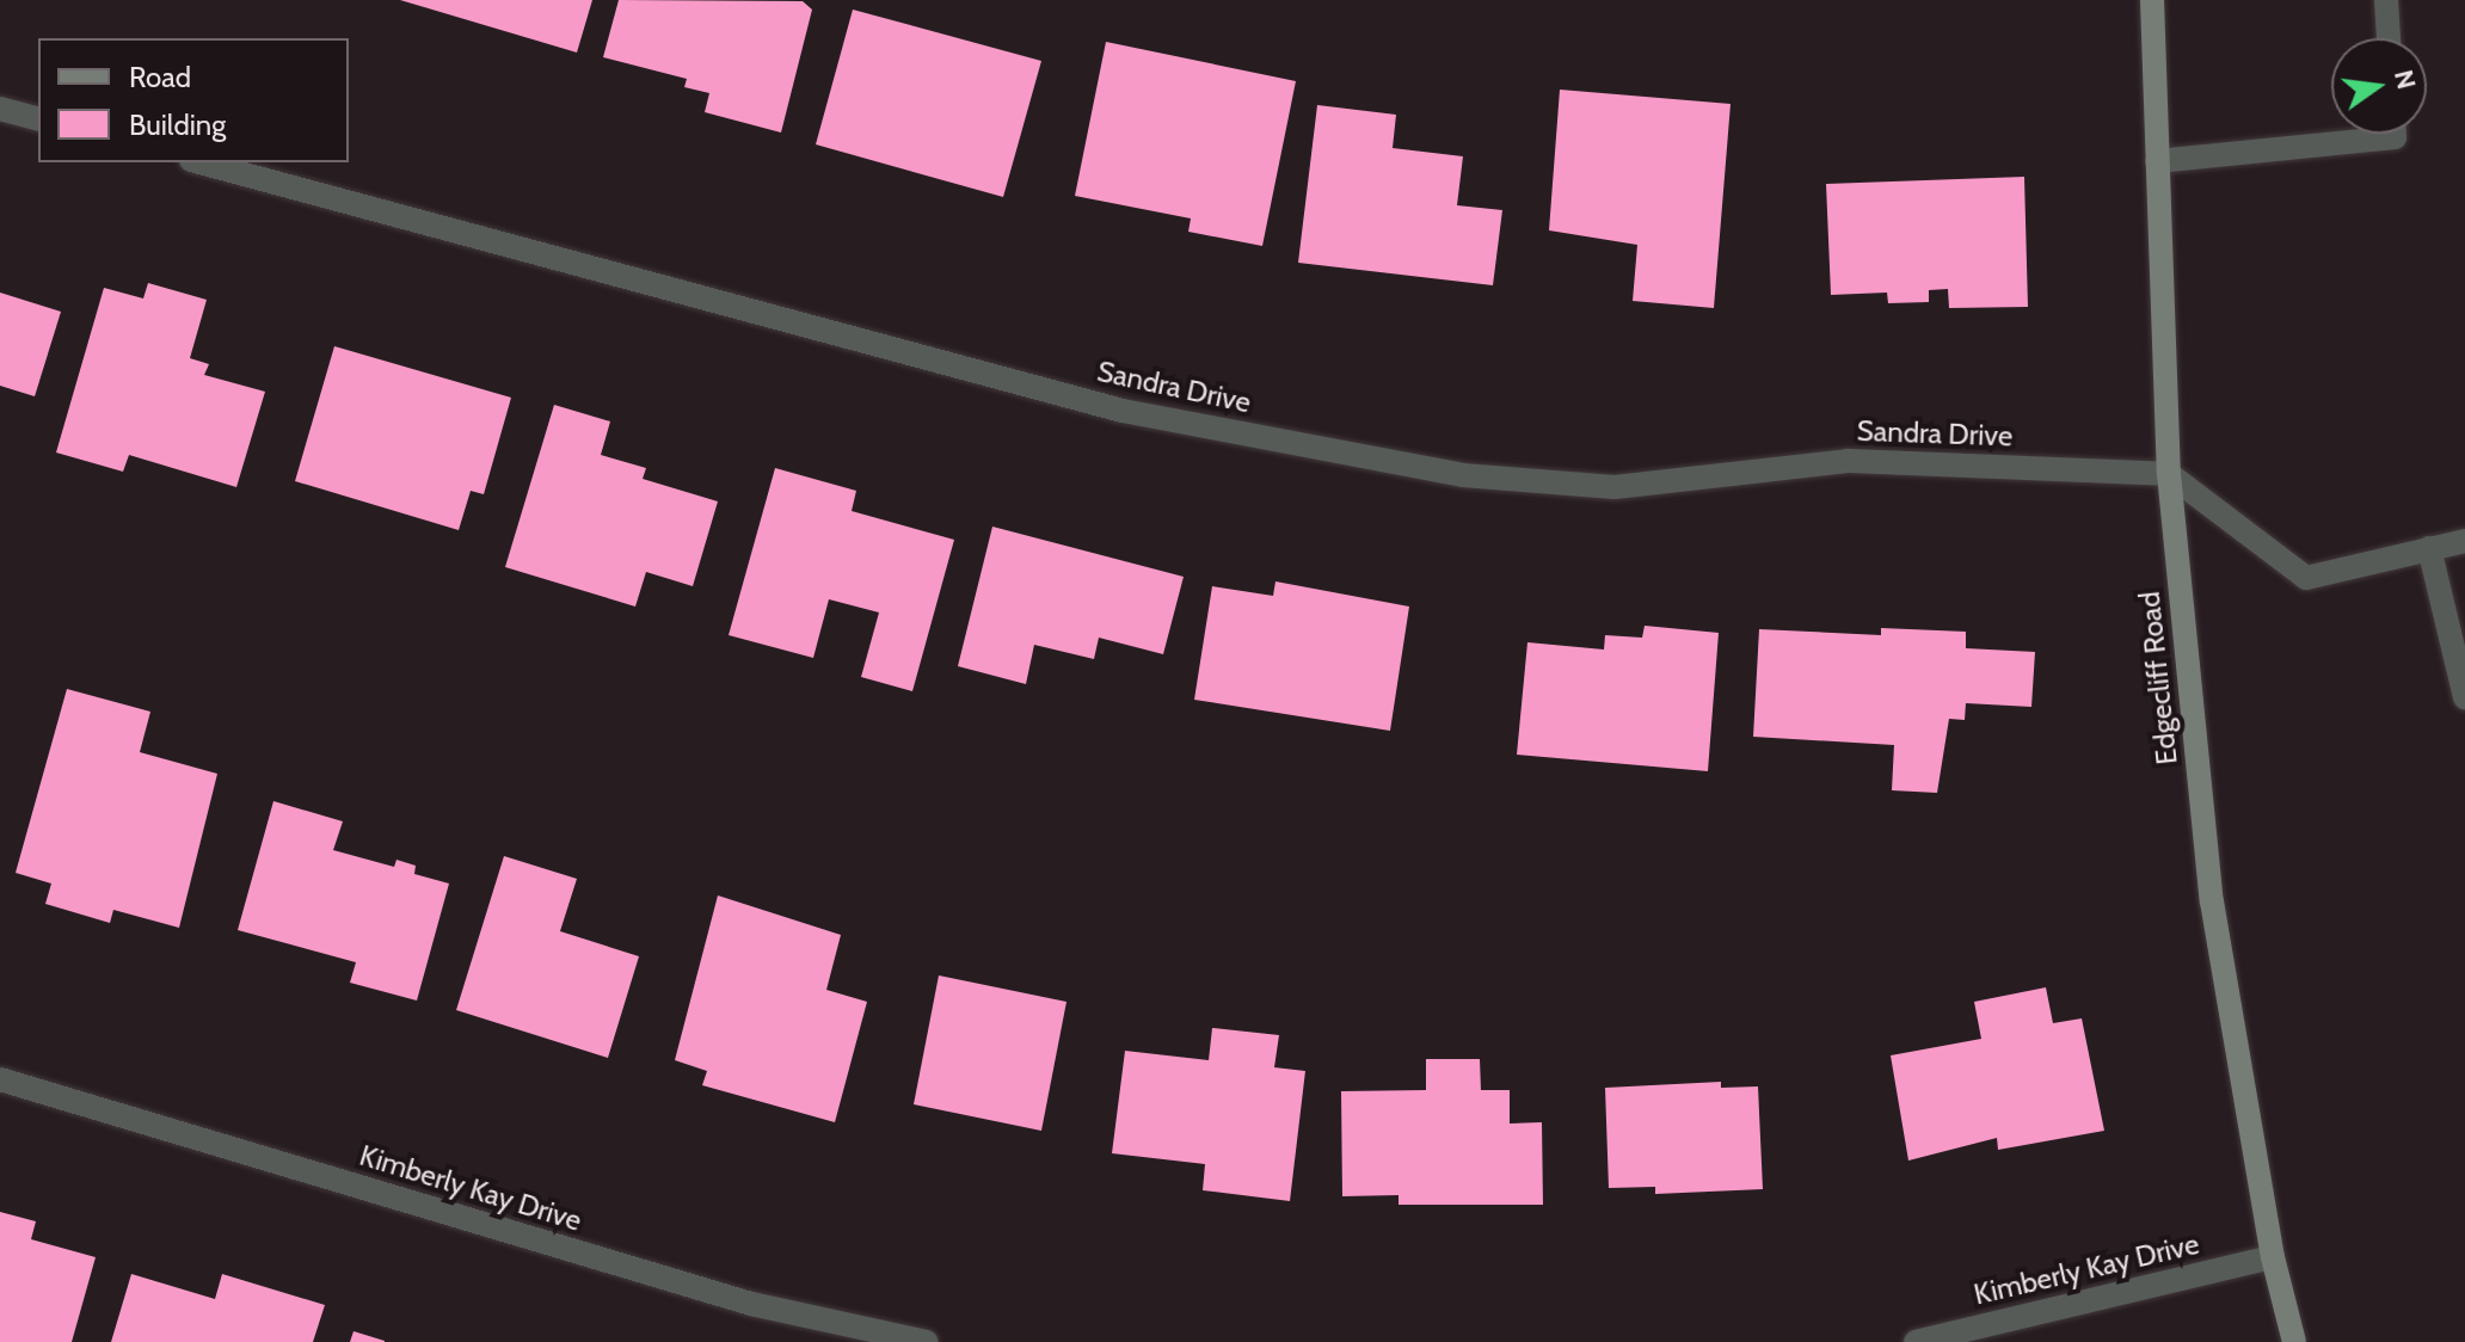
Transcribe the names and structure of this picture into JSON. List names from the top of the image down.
{
  "streets": {
    "street": ["Sandra Drive", "Edgecliff Road", "Kimberly Kay Drive"]
  },
  "crossings": [
    ["Sandra Drive", "Edgecliff Road"],
    ["Edgecliff Road", "Kimberly Kay Drive"]
  ],
  "legend": ["Road", "Building"],
  "north": "right"
}
